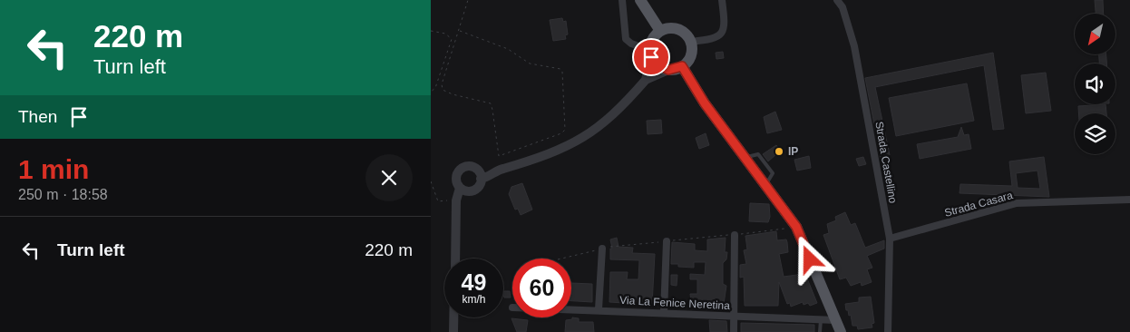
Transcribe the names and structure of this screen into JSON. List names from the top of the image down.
{
  "streets": {
    "street": ["Strada Castellino", "Strada Casara", "Via La Fenice Neretina"]
  },
  "crossings": [
    ["Strada Castellino", "Strada Casara"]
  ],
  "places": ["IP"],
  "north": "bottom left",
  "page": {
    "turn": ["220 m", "Turn left"],
    "then": "Then",
    "heading": ["1 min", "250 m · 18:58"],
    "list": [
      {
        "name": "Turn left",
        "value": "220 m"
      }
    ],
    "speed": "49 km/h",
    "limit": "60"
  }
}
